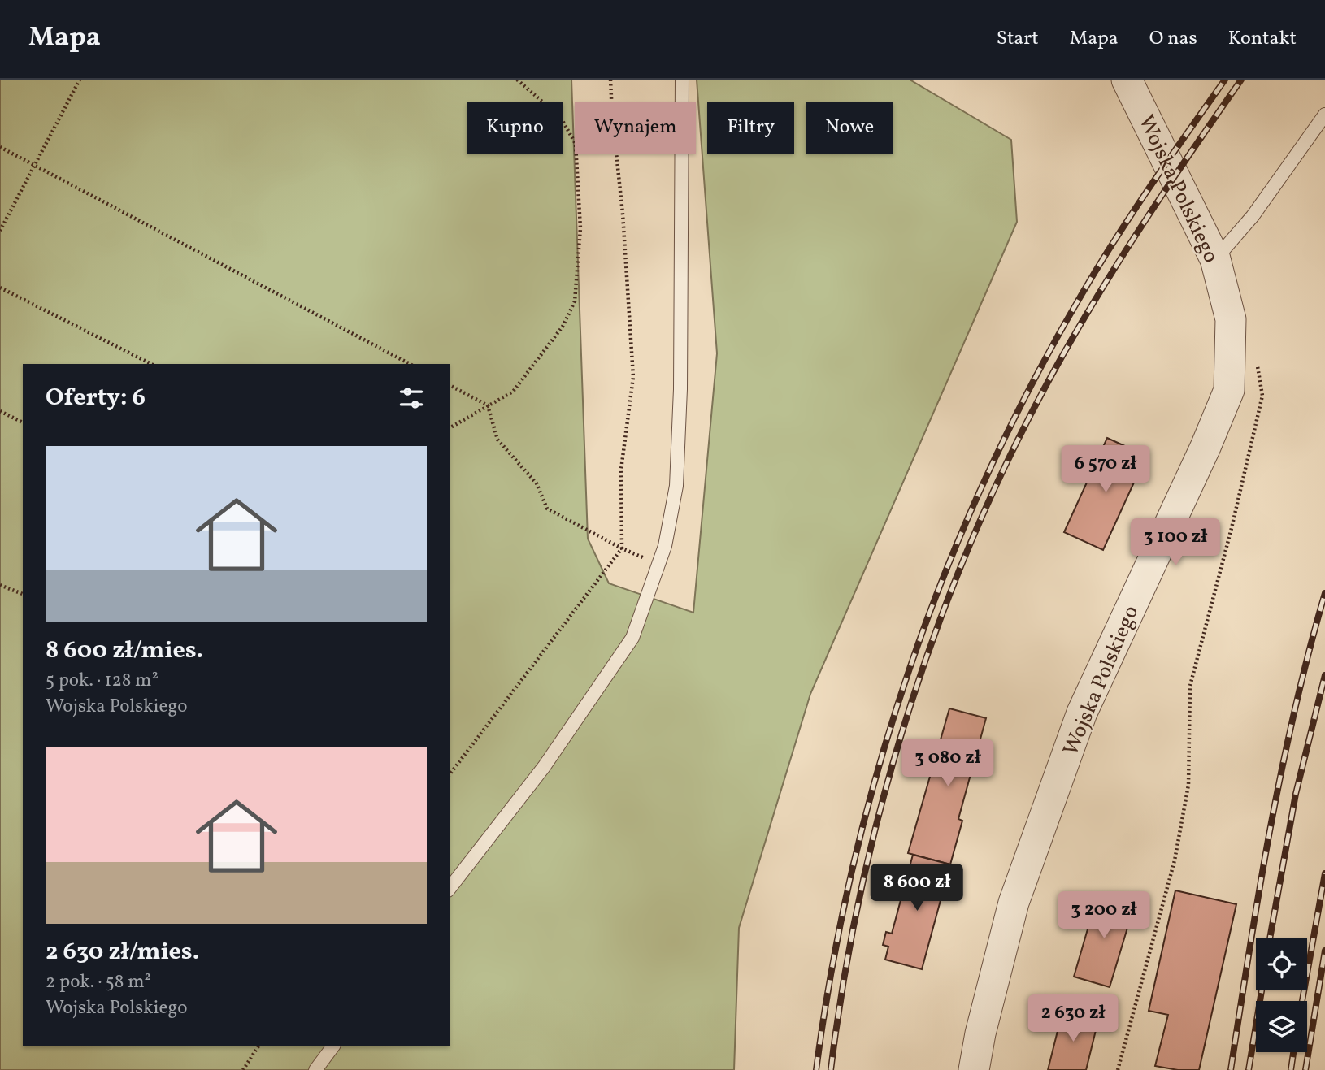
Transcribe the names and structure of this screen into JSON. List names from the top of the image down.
{
  "streets": {
    "street": ["Wojska Polskiego"]
  },
  "page": {
    "header": "Mapa",
    "nav": [
      "Start",
      "Mapa",
      "O nas",
      "Kontakt"
    ],
    "chip": [
      "Kupno",
      "Wynajem",
      "Filtry",
      "Nowe"
    ],
    "heading": "Oferty: 6",
    "list": [
      {
        "name": "8 600 zł/mies.",
        "note": "5 pok. · 128 m² · Wojska Polskiego"
      },
      {
        "name": "2 630 zł/mies.",
        "note": "2 pok. · 58 m² · Wojska Polskiego"
      }
    ],
    "price": [
      "6 570 zł",
      "3 100 zł",
      "3 080 zł",
      "8 600 zł",
      "3 200 zł",
      "2 630 zł"
    ]
  }
}
